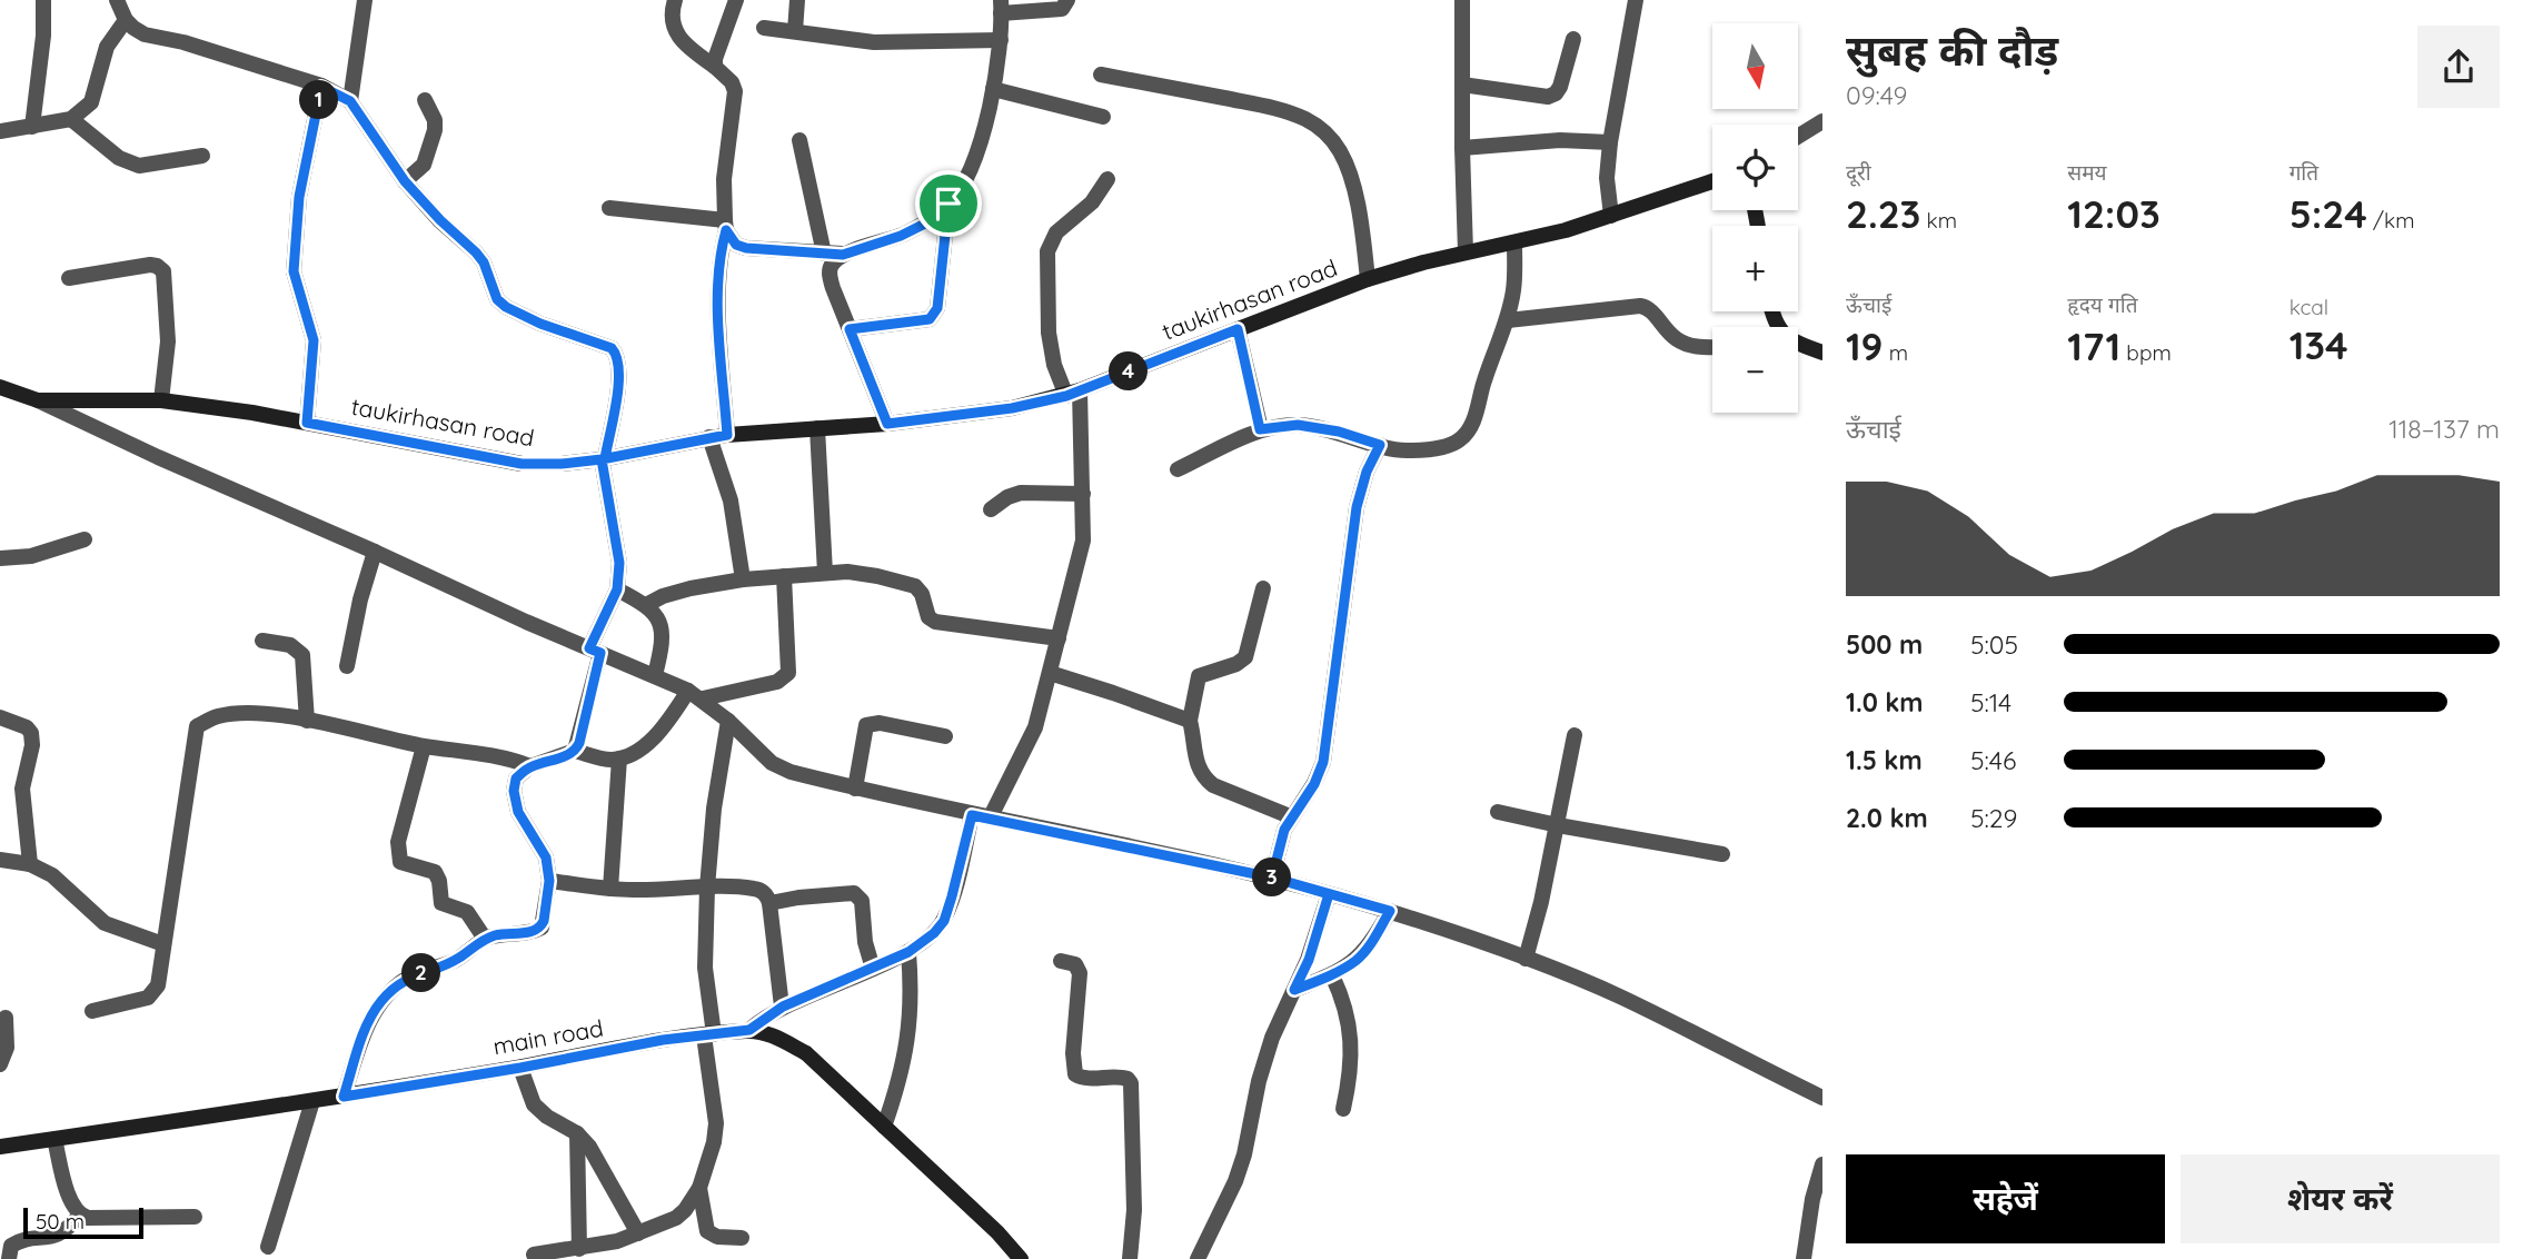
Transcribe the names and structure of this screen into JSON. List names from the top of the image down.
{
  "streets": {
    "street": ["taukirhasan road", "main road"]
  },
  "scale_bar": "50 m",
  "north": "bottom",
  "page": {
    "heading": ["सुबह की दौड़", "09:49"],
    "map_buttons": ["+", "−"],
    "pins": [
      "1",
      "4",
      "3",
      "2"
    ],
    "stats": [
      ["दूरी", "2.23 km"],
      ["समय", "12:03"],
      ["गति", "5:24 /km"],
      ["ऊँचाई", "19 m"],
      ["हृदय गति", "171 bpm"],
      ["kcal", "134"]
    ],
    "chart": ["ऊँचाई", "118–137 m"],
    "list": [
      {
        "name": "500 m",
        "note": "5:05"
      },
      {
        "name": "1.0 km",
        "note": "5:14"
      },
      {
        "name": "1.5 km",
        "note": "5:46"
      },
      {
        "name": "2.0 km",
        "note": "5:29"
      }
    ],
    "buttons": ["सहेजें", "शेयर करें"],
    "scale": "50 m"
  }
}
